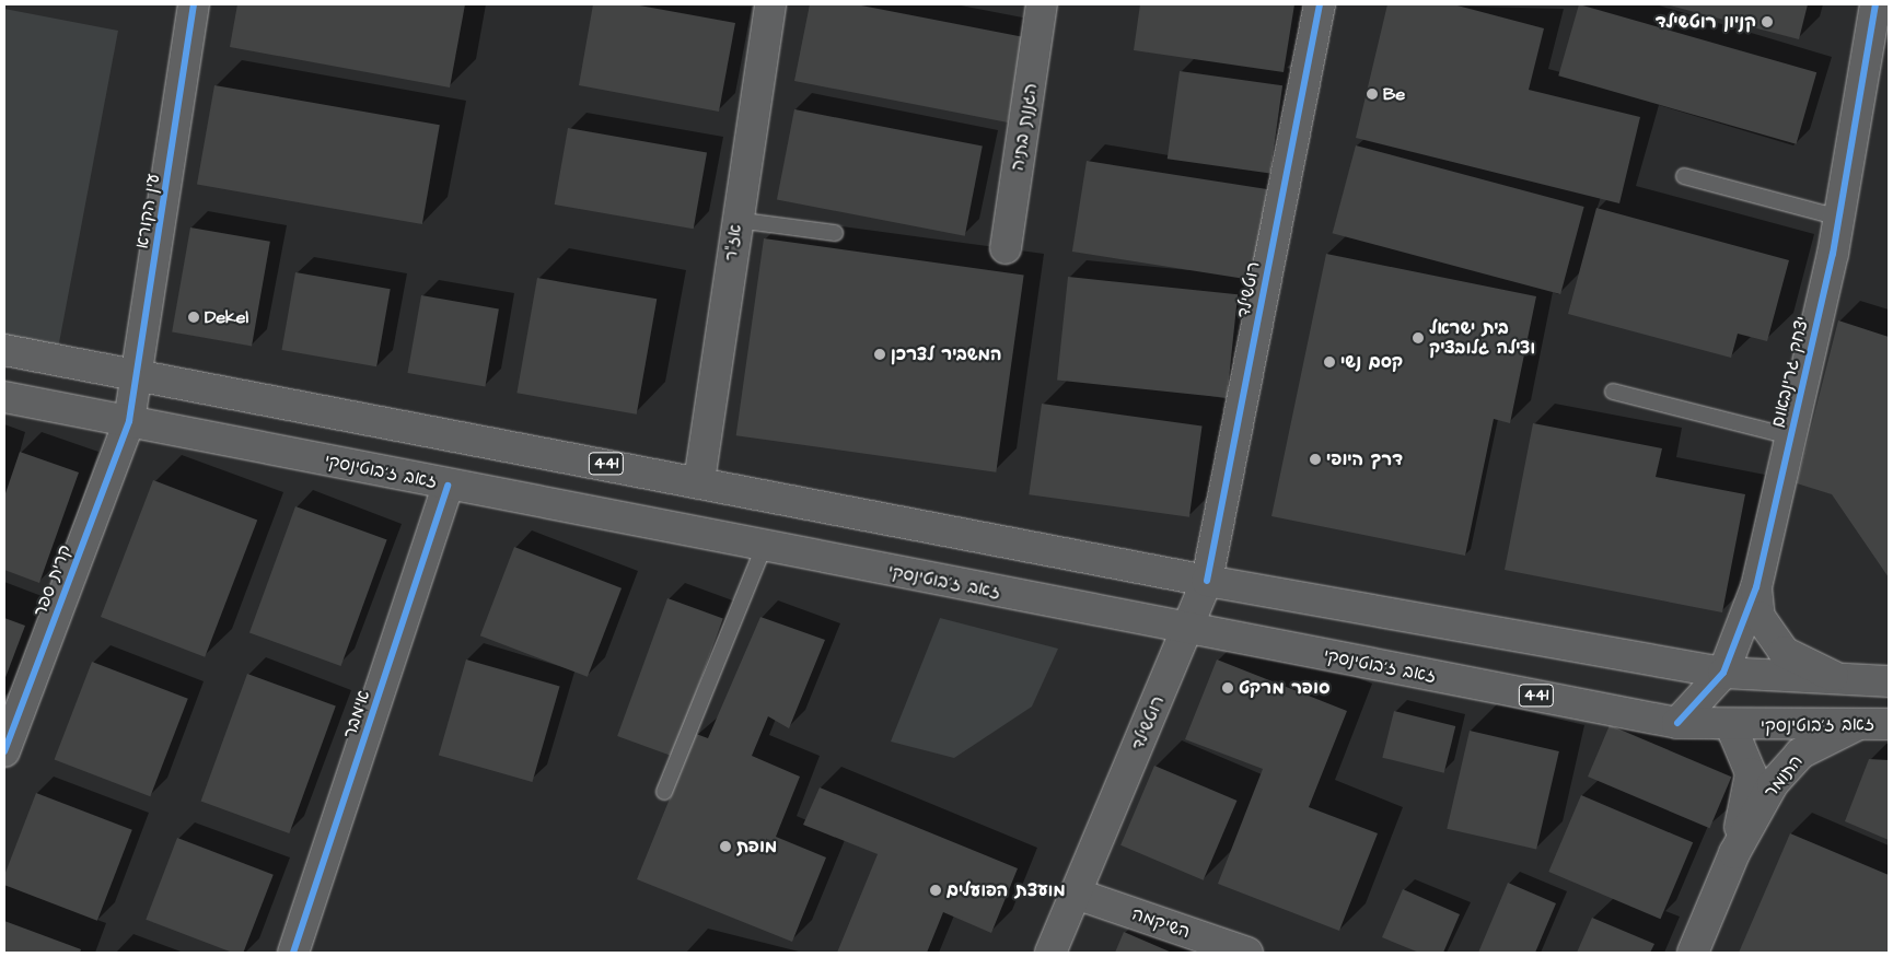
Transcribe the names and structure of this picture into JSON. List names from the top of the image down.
{
  "streets": {
    "main road": [
      "הגננת בתיה",
      "עין הקורא",
      "אז\"ר",
      "רוטשילד",
      "יצחק גרינבאום",
      "441",
      "זאב ז'בוטינסקי",
      "קרית ספר",
      "אימבר",
      "התומר",
      "השיקמה"
    ]
  },
  "crossings": [
    ["עין הקורא", "441"],
    ["עין הקורא", "זאב ז'בוטינסקי"],
    ["עין הקורא", "קרית ספר"],
    ["אז\"ר", "441"],
    ["רוטשילד", "441"],
    ["רוטשילד", "זאב ז'בוטינסקי"],
    ["רוטשילד", "השיקמה"],
    ["יצחק גרינבאום", "441"],
    ["יצחק גרינבאום", "זאב ז'בוטינסקי"],
    ["זאב ז'בוטינסקי", "קרית ספר"],
    ["זאב ז'בוטינסקי", "אימבר"],
    ["זאב ז'בוטינסקי", "התומר"]
  ],
  "places": [
    "קניון רוטשילד",
    "Be",
    "Dekel",
    "בית ישראל וצילה גלובציק",
    "המשביר לצרכן",
    "קסם נשי",
    "דרך היופי",
    "סופר מרקט",
    "מופת",
    "מועצת הפועלים"
  ]
}
